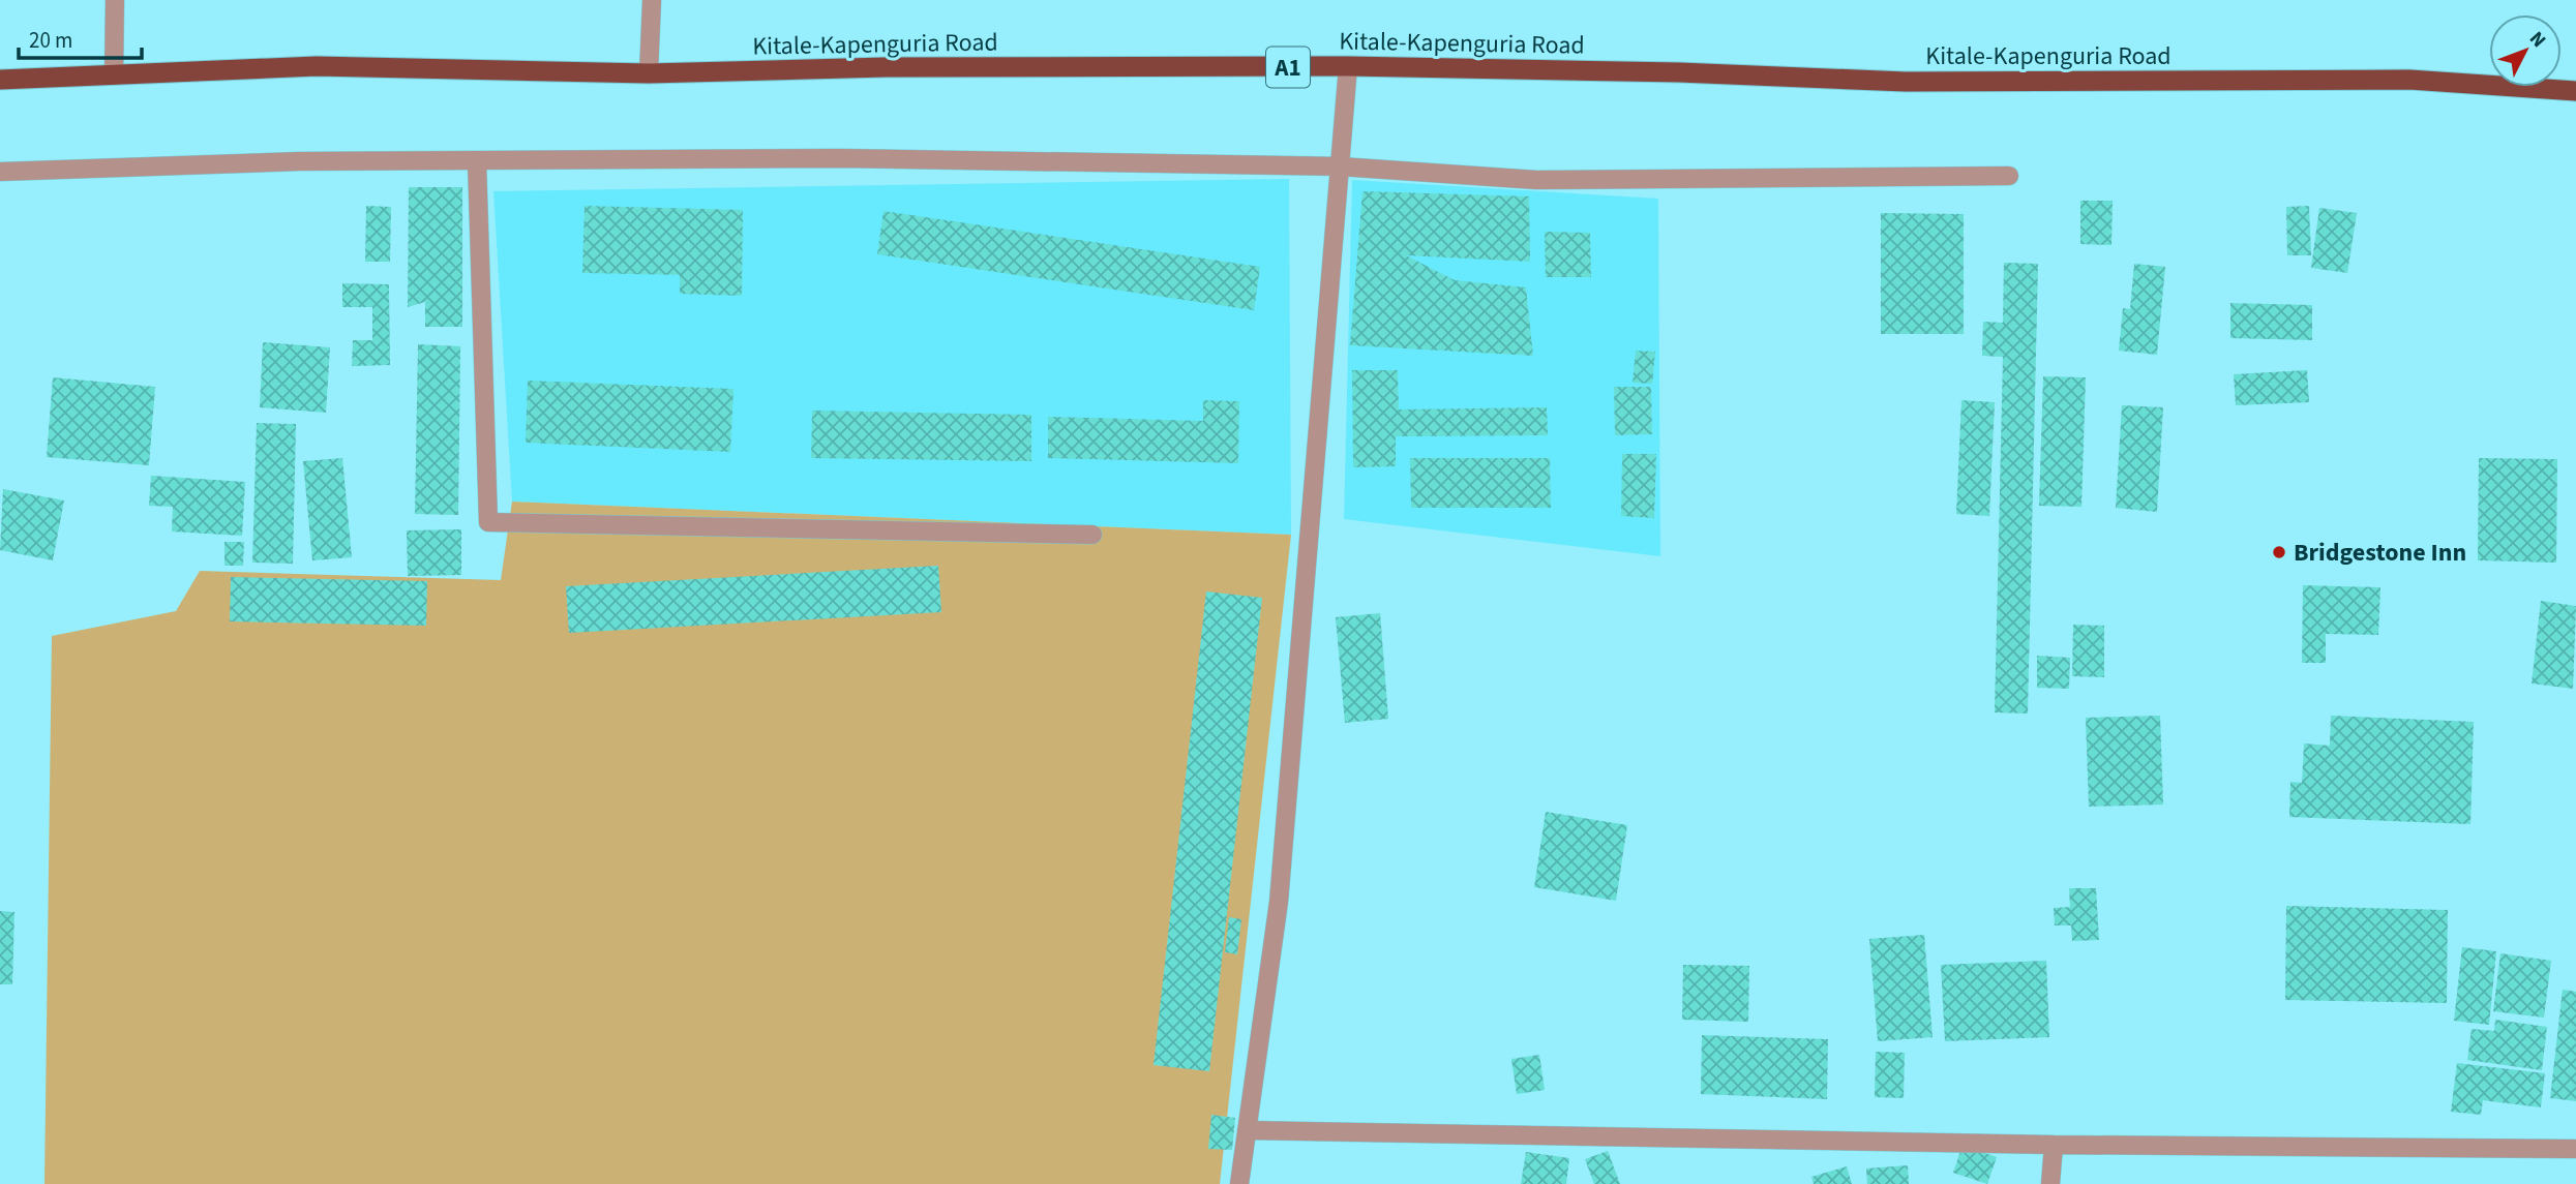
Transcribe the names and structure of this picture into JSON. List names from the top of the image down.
{
  "streets": {
    "highway": ["Kitale-Kapenguria Road", "A1"]
  },
  "places": ["Bridgestone Inn"],
  "scale_bar": "20 m",
  "north": "top right"
}
